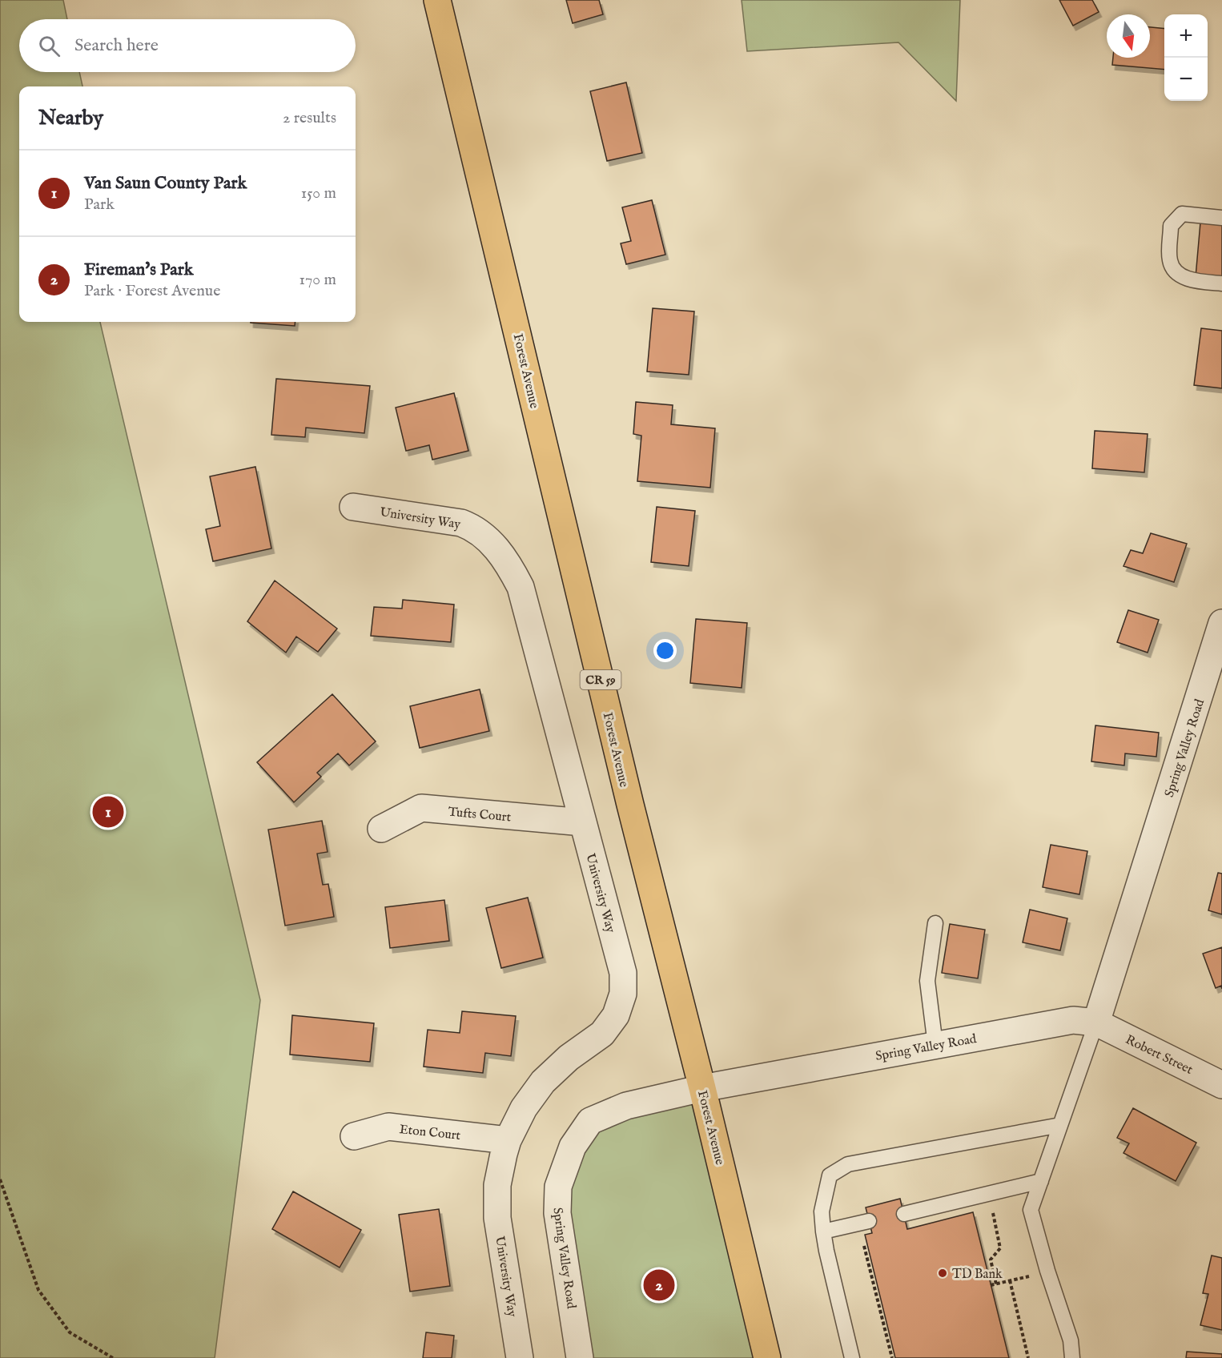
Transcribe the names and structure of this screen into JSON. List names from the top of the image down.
{
  "streets": {
    "main road": ["Forest Avenue", "CR 59"],
    "street": [
      "University Way",
      "Spring Valley Road",
      "Tufts Court",
      "Robert Street",
      "Eton Court"
    ]
  },
  "crossings": [
    ["Forest Avenue", "Spring Valley Road"],
    ["University Way", "Tufts Court"],
    ["University Way", "Eton Court"],
    ["Spring Valley Road", "Robert Street"]
  ],
  "places": ["TD Bank"],
  "north": "bottom",
  "page": {
    "map_buttons": ["+", "−"],
    "search": "Search here",
    "heading": ["Nearby", "2 results"],
    "list": [
      {
        "mark": "1",
        "name": "Van Saun County Park",
        "note": "Park",
        "value": "150 m"
      },
      {
        "mark": "2",
        "name": "Fireman's Park",
        "note": "Park · Forest Avenue",
        "value": "170 m"
      }
    ],
    "pins": ["1", "2"]
  }
}
